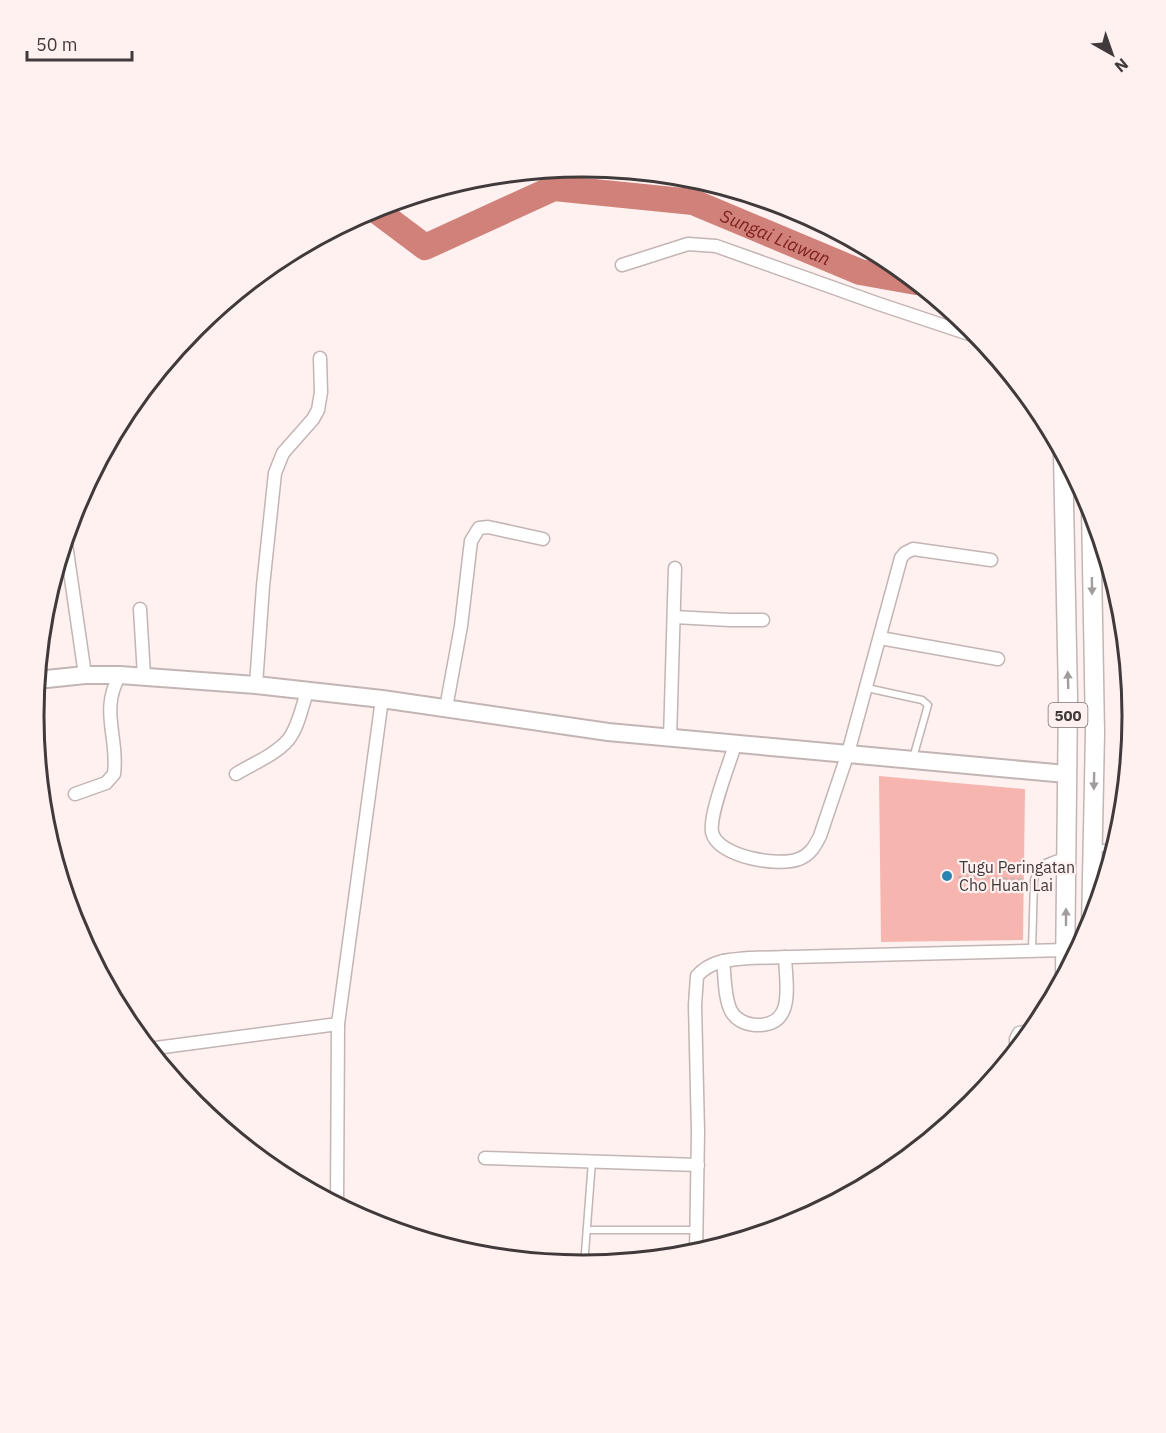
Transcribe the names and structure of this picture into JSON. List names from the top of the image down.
{
  "streets": {
    "main road": ["500"]
  },
  "water": ["Sungai Liawan"],
  "places": ["Tugu Peringatan Cho Huan Lai"],
  "scale_bar": "50 m",
  "north": "bottom right"
}
